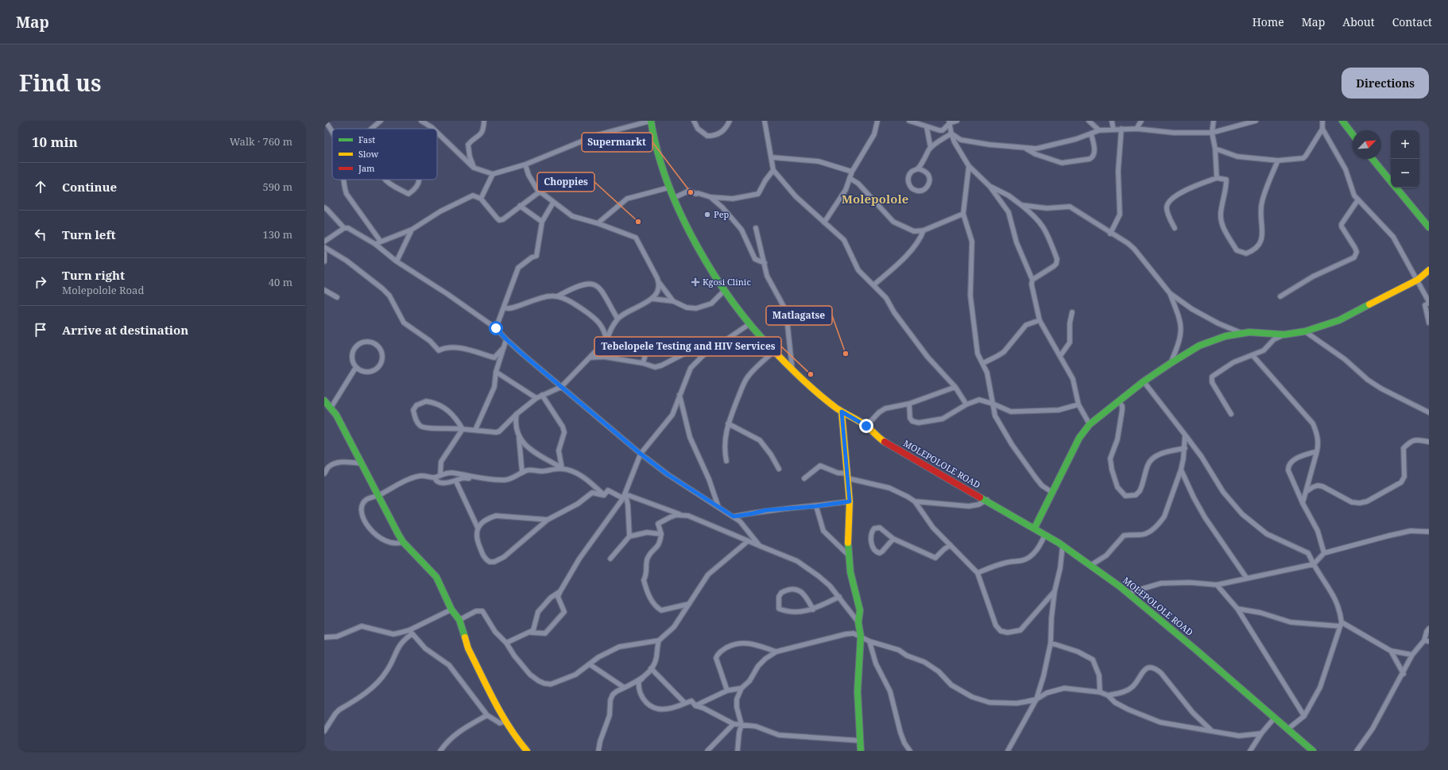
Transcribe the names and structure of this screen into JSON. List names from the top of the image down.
{
  "streets": {
    "street": ["MOLEPOLOLE ROAD"]
  },
  "districts": ["Molepolole"],
  "places": {
    "other": [
      "Supermarkt",
      "Pep",
      "Choppies",
      "Matlagatse",
      "Tebelopele Testing and HIV Services"
    ],
    "health": ["Kgosi Clinic"]
  },
  "legend": ["Fast", "Slow", "Jam"],
  "north": "top right",
  "page": {
    "header": "Map",
    "nav": [
      "Home",
      "Map",
      "About",
      "Contact"
    ],
    "title": "Find us",
    "buttons": "Directions",
    "heading": ["10 min", "Walk · 760 m"],
    "map_buttons": ["+", "−"],
    "list": [
      ["Continue", "590 m"],
      ["Turn left", "130 m"],
      ["Turn right", "Molepolole Road", "40 m"],
      "Arrive at destination"
    ]
  }
}
